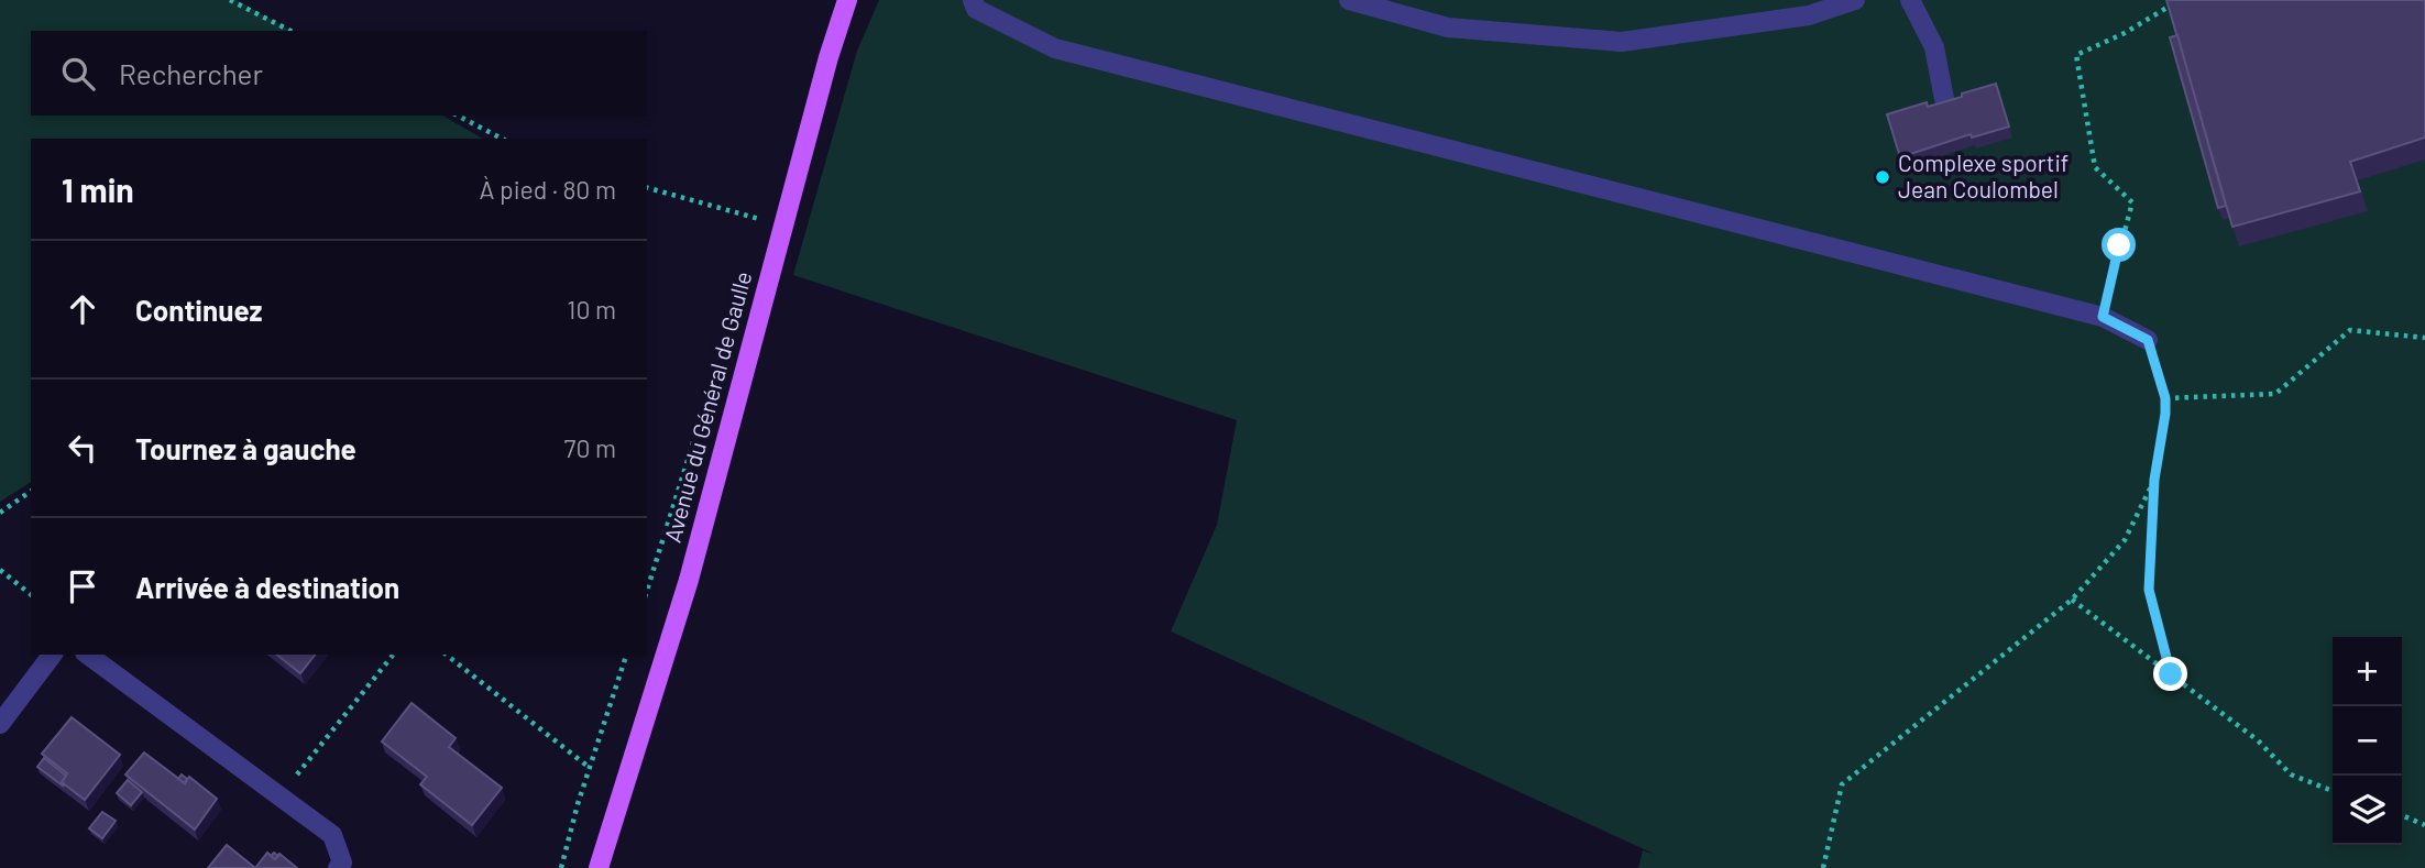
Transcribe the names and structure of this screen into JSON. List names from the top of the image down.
{
  "streets": {
    "main road": ["Avenue du Général de Gaulle"]
  },
  "places": ["Complexe sportif Jean Coulombel"],
  "page": {
    "search": "Rechercher",
    "heading": ["1 min", "À pied · 80 m"],
    "list": [
      ["Continuez", "10 m"],
      ["Tournez à gauche", "70 m"],
      "Arrivée à destination"
    ],
    "map_buttons": ["+", "−"]
  }
}
